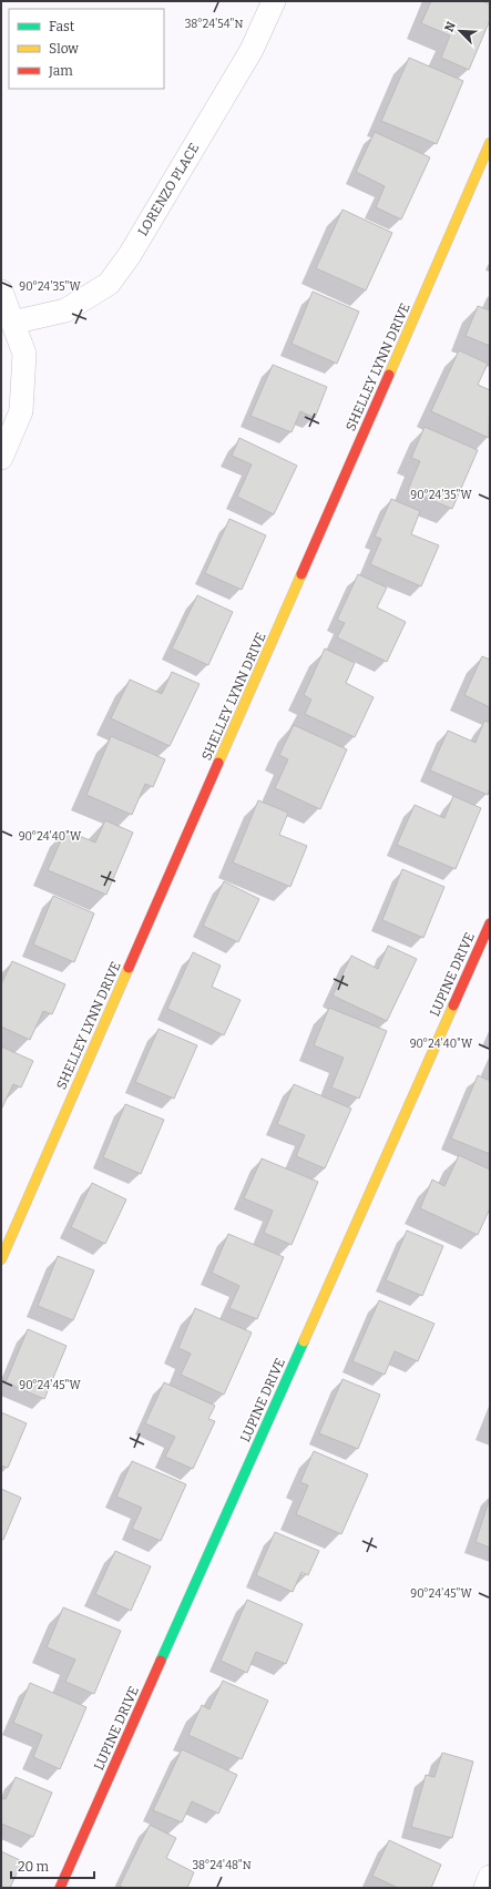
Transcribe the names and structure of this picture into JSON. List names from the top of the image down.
{
  "streets": {
    "street": ["LORENZO PLACE", "SHELLEY LYNN DRIVE", "LUPINE DRIVE"]
  },
  "legend": ["Fast", "Slow", "Jam"],
  "scale_bar": "20 m",
  "north": "top left",
  "coordinates": [
    "38°24'54\"N",
    "90°24'35\"W",
    "90°24'40\"W",
    "90°24'45\"W",
    "38°24'48\"N"
  ]
}
